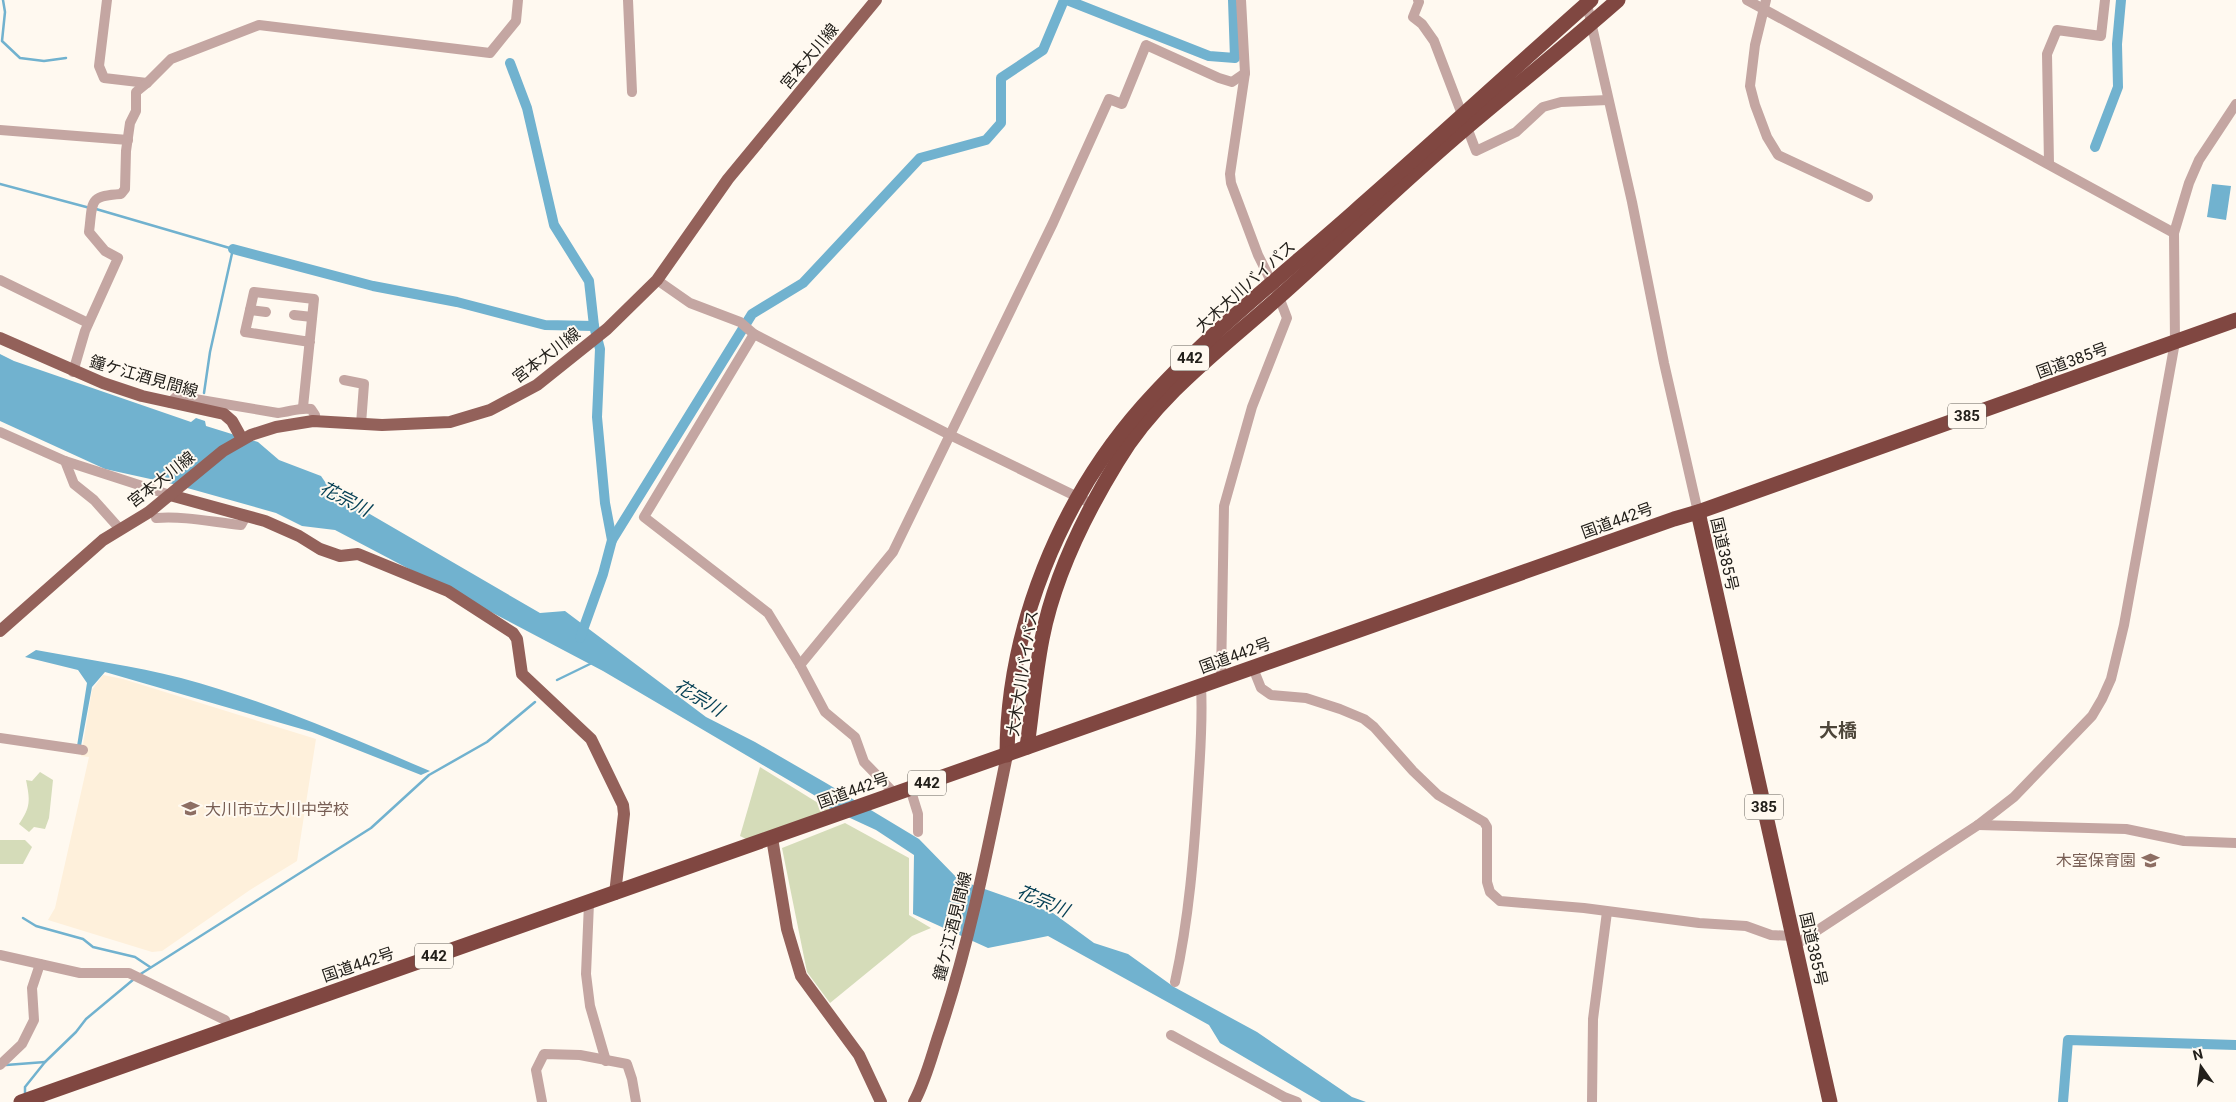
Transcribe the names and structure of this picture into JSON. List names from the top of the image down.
{
  "streets": {
    "highway": [
      "大木大川バイパス",
      "442",
      "国道385号",
      "385",
      "国道442号"
    ],
    "main road": ["宮本大川線", "鐘ケ江酒見間線"]
  },
  "crossings": [
    ["宮本大川線", "鐘ケ江酒見間線"],
    ["大木大川バイパス", "鐘ケ江酒見間線"],
    ["大木大川バイパス", "国道442号"],
    ["国道385号", "国道442号"],
    ["鐘ケ江酒見間線", "国道442号"]
  ],
  "districts": ["大橋"],
  "water": ["花宗川"],
  "places": {
    "school or university": ["大川市立大川中学校", "木室保育園"]
  },
  "north": "top"
}
